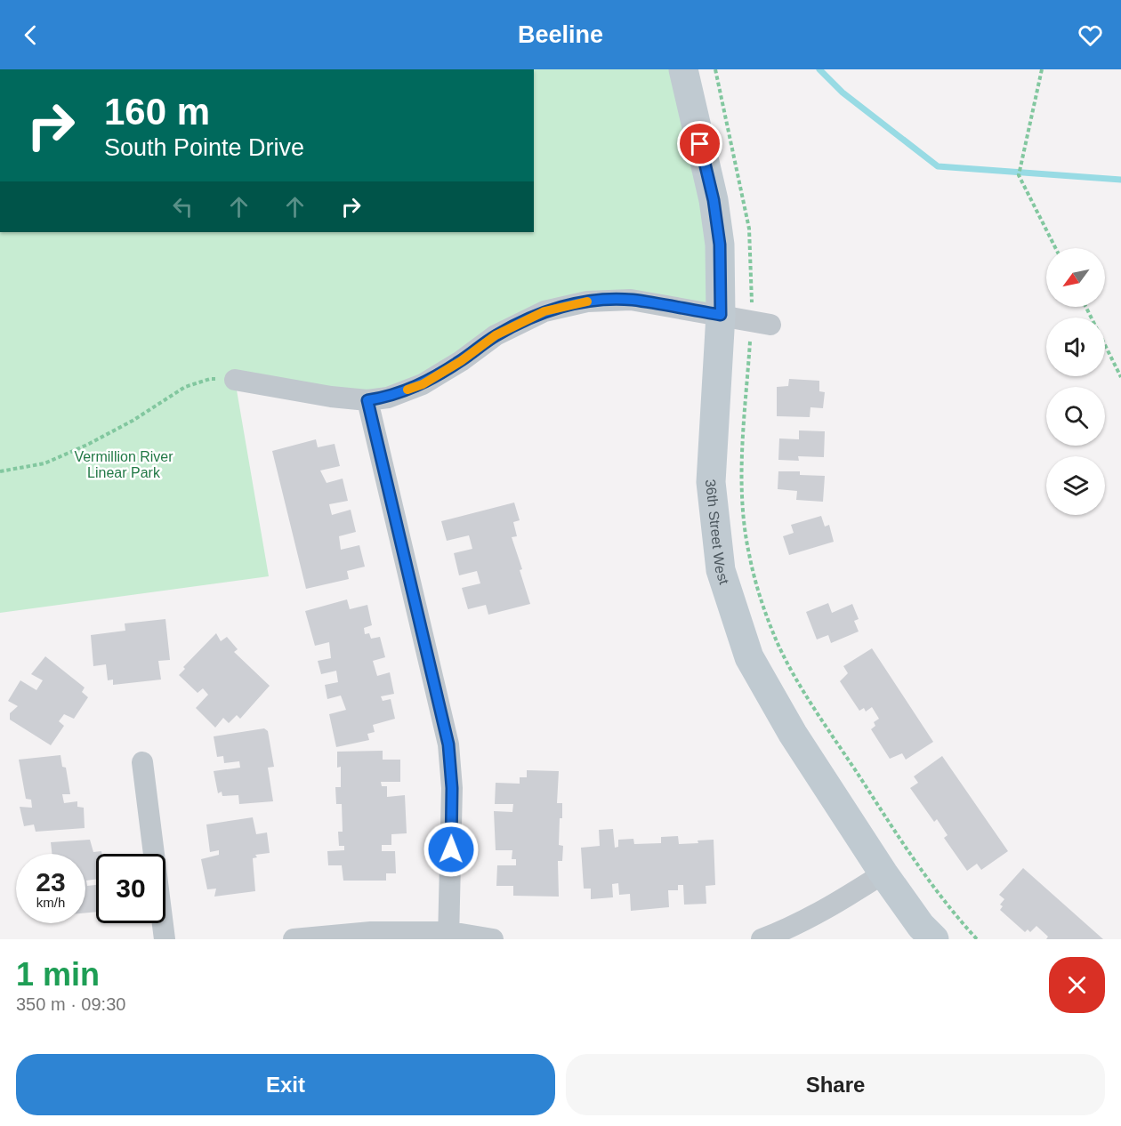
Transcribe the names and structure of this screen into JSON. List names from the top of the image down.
{
  "streets": {
    "street": ["36th Street West"]
  },
  "parks": ["Vermillion River Linear Park"],
  "north": "bottom left",
  "page": {
    "header": "Beeline",
    "turn": ["160 m", "South Pointe Drive"],
    "speed": "23 km/h",
    "limit": "30",
    "heading": ["1 min", "350 m · 09:30"],
    "buttons": ["Exit", "Share"]
  }
}
